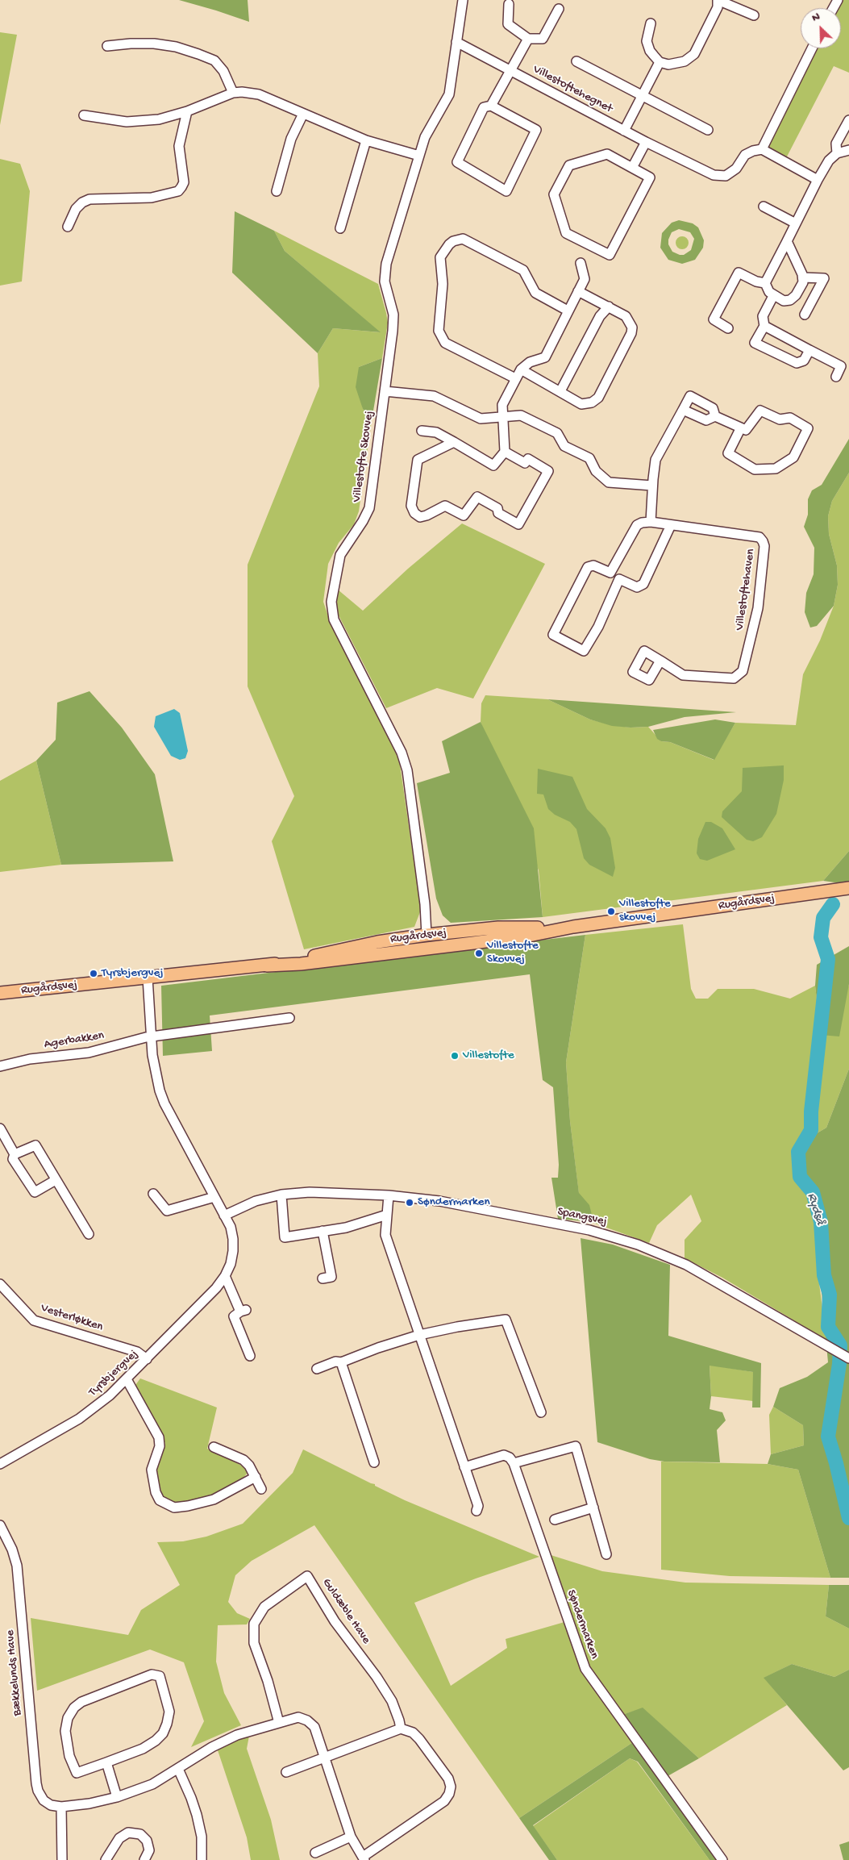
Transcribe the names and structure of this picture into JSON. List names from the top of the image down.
{
  "streets": {
    "main road": ["Rugårdsvej"],
    "street": [
      "Villestoftehegnet",
      "Villestofte Skovvej",
      "Villestoftehaven",
      "Agerbakken",
      "Spangsvej",
      "Vesterløkken",
      "Tyrsbjergvej",
      "Guldæble Have",
      "Søndermarken",
      "Bækkelunds Have"
    ]
  },
  "crossings": [
    ["Villestoftehegnet", "Villestofte Skovvej"],
    ["Villestofte Skovvej", "Rugårdsvej"],
    ["Rugårdsvej", "Tyrsbjergvej"],
    ["Agerbakken", "Tyrsbjergvej"],
    ["Spangsvej", "Tyrsbjergvej"],
    ["Vesterløkken", "Tyrsbjergvej"],
    ["Guldæble Have", "Bækkelunds Have"]
  ],
  "water": ["Rydså"],
  "places": [
    "Villestofte skovvej",
    "Villestofte Skovvej",
    "Tyrsbjergvej",
    "Villestofte",
    "Søndermarken"
  ],
  "north": "top left"
}
